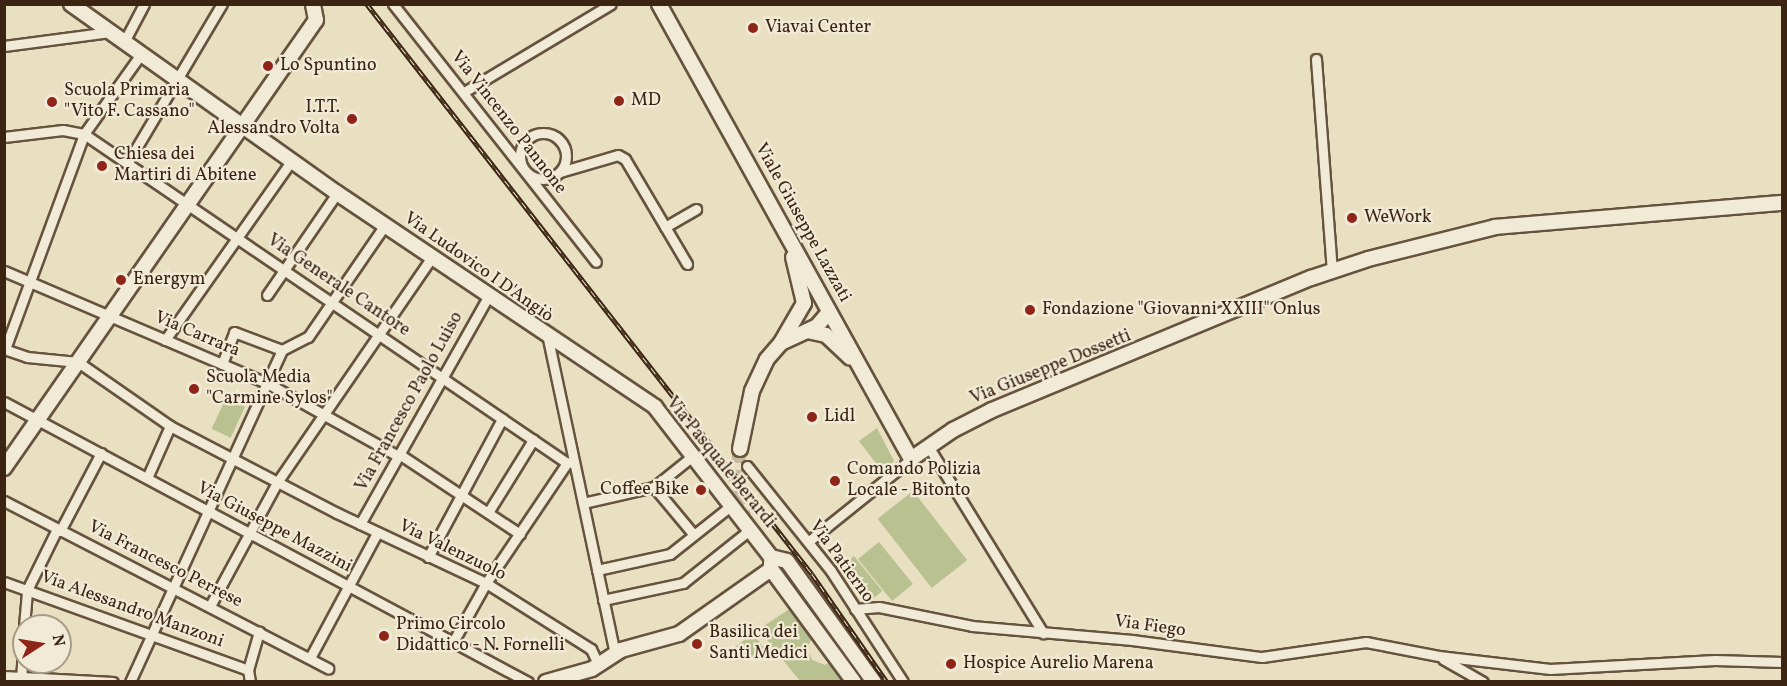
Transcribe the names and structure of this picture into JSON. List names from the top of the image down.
{
  "streets": {
    "street": [
      "Via Vincenzo Pannone",
      "Viale Giuseppe Lazzati",
      "Via Ludovico I D'Angiò",
      "Via Generale Cantore",
      "Via Carrara",
      "Via Giuseppe Dossetti",
      "Via Francesco Paolo Luiso",
      "Via Pasquale Berardi",
      "Via Giuseppe Mazzini",
      "Via Valenzuolo",
      "Via Patierno",
      "Via Francesco Perrese",
      "Via Alessandro Manzoni",
      "Via Fiego"
    ]
  },
  "crossings": [
    ["Viale Giuseppe Lazzati", "Via Giuseppe Dossetti"],
    ["Via Ludovico I D'Angiò", "Via Generale Cantore"],
    ["Via Ludovico I D'Angiò", "Via Francesco Paolo Luiso"],
    ["Via Ludovico I D'Angiò", "Via Pasquale Berardi"],
    ["Via Generale Cantore", "Via Francesco Paolo Luiso"],
    ["Via Carrara", "Via Francesco Paolo Luiso"],
    ["Via Giuseppe Dossetti", "Via Patierno"],
    ["Via Francesco Paolo Luiso", "Via Valenzuolo"],
    ["Via Patierno", "Via Fiego"]
  ],
  "places": [
    "Viavai Center",
    "Lo Spuntino",
    "MD",
    "Scuola Primaria \"Vito F. Cassano\"",
    "I.T.T. Alessandro Volta",
    "Chiesa dei Martiri di Abitene",
    "WeWork",
    "Energym",
    "Fondazione \"Giovanni XXIII\" Onlus",
    "Scuola Media \"Carmine Sylos\"",
    "Lidl",
    "Comando Polizia Locale - Bitonto",
    "Coffee Bike",
    "Primo Circolo Didattico - N. Fornelli",
    "Basilica dei Santi Medici",
    "Hospice Aurelio Marena"
  ],
  "north": "right"
}
